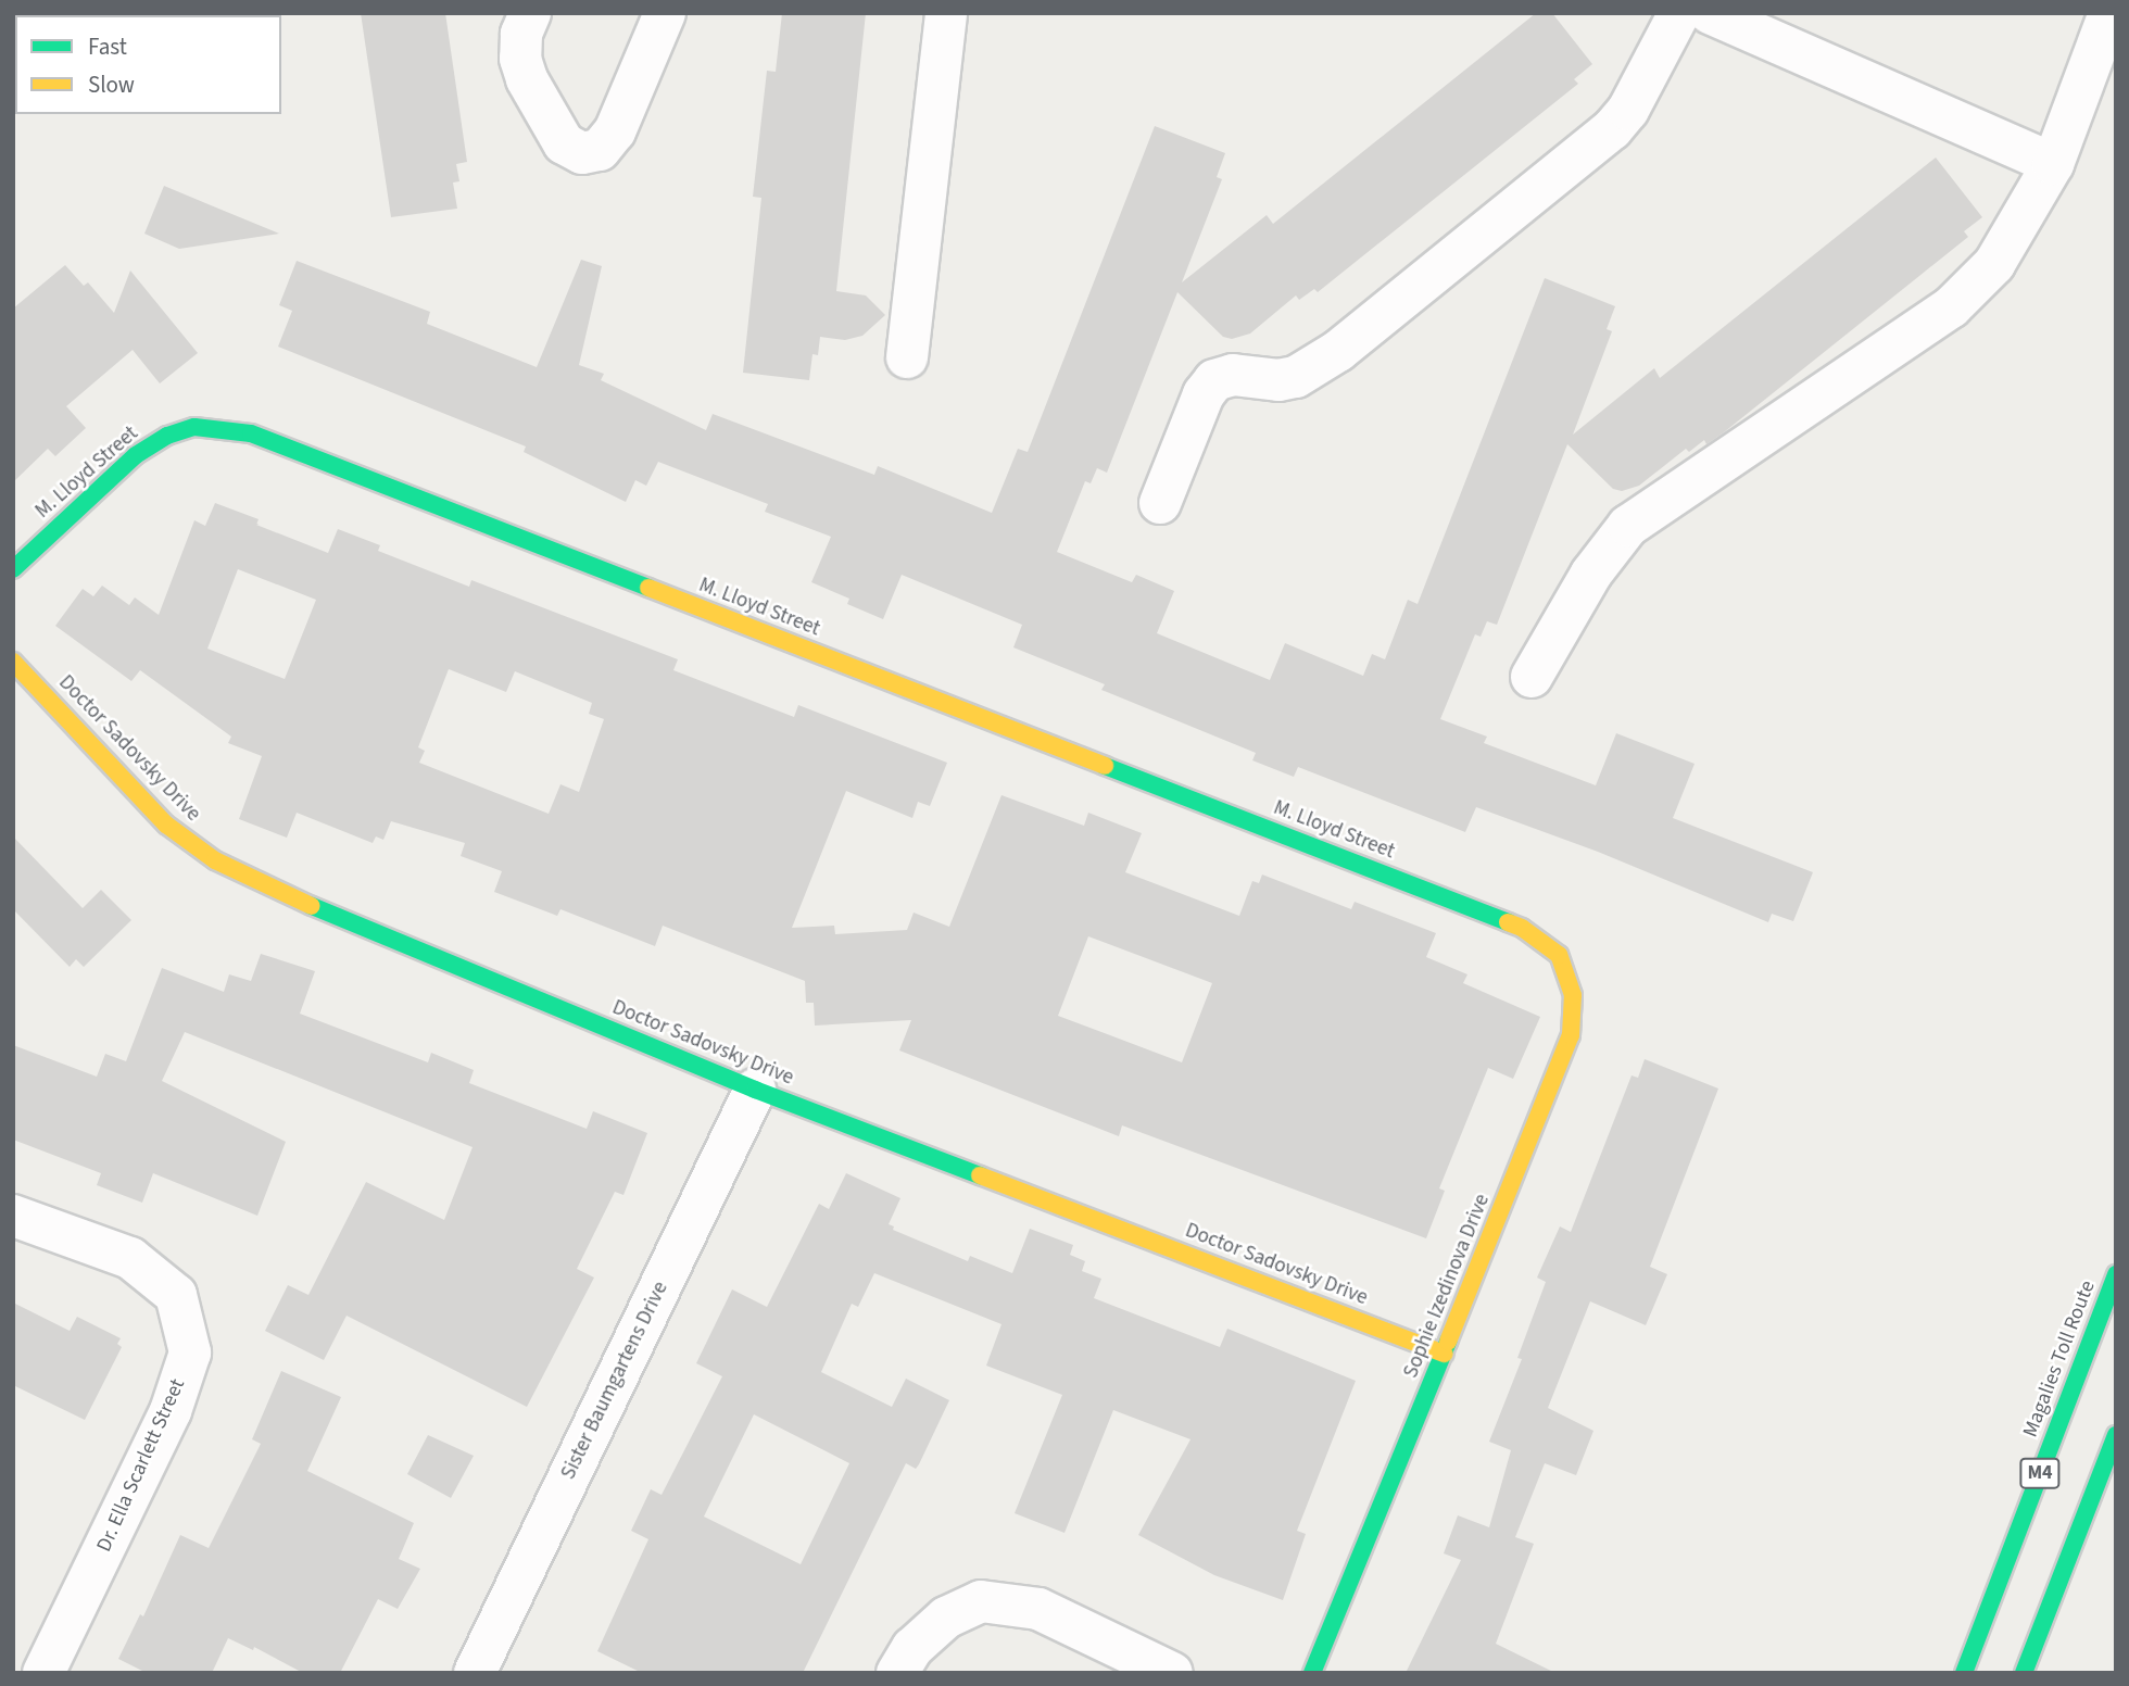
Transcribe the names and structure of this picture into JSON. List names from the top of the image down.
{
  "streets": {
    "main road": [
      "M. Lloyd Street",
      "Doctor Sadovsky Drive",
      "Sophie Izedinova Drive",
      "Magalies Toll Route",
      "M4"
    ],
    "street": ["Sister Baumgartens Drive", "Dr. Ella Scarlett Street"]
  },
  "crossings": [
    ["M. Lloyd Street", "Sophie Izedinova Drive"],
    ["Doctor Sadovsky Drive", "Sophie Izedinova Drive"],
    ["Doctor Sadovsky Drive", "Sister Baumgartens Drive"]
  ],
  "legend": ["Fast", "Slow"]
}
